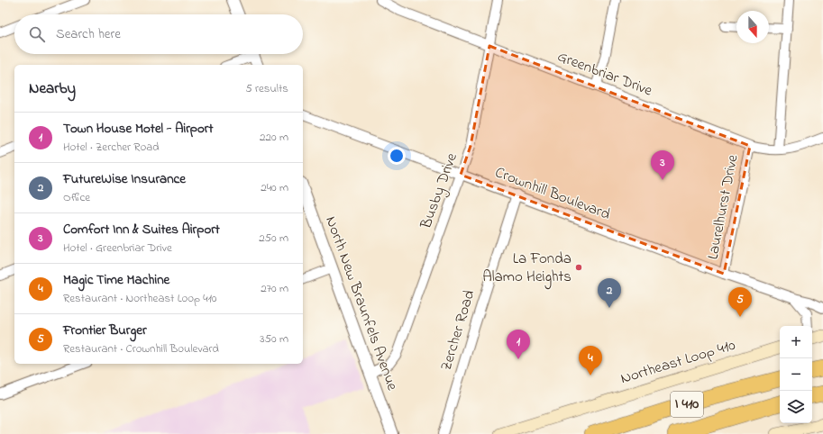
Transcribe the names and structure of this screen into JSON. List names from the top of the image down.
{
  "streets": {
    "highway": ["I 410"],
    "main road": ["Northeast Loop 410"],
    "street": [
      "Greenbriar Drive",
      "Busby Drive",
      "Crownhill Boulevard",
      "Laurelhurst Drive",
      "North New Braunfels Avenue",
      "Zercher Road"
    ]
  },
  "crossings": [
    ["Greenbriar Drive", "Busby Drive"],
    ["Greenbriar Drive", "Laurelhurst Drive"],
    ["Busby Drive", "Crownhill Boulevard"],
    ["Busby Drive", "North New Braunfels Avenue"],
    ["Crownhill Boulevard", "Laurelhurst Drive"],
    ["Crownhill Boulevard", "Zercher Road"]
  ],
  "places": ["La Fonda Alamo Heights"],
  "north": "bottom",
  "page": {
    "search": "Search here",
    "heading": ["Nearby", "5 results"],
    "list": [
      {
        "mark": "1",
        "name": "Town House Motel - Airport",
        "note": "Hotel · Zercher Road",
        "value": "220 m"
      },
      {
        "mark": "2",
        "name": "FutureWise Insurance",
        "note": "Office",
        "value": "240 m"
      },
      {
        "mark": "3",
        "name": "Comfort Inn & Suites Airport",
        "note": "Hotel · Greenbriar Drive",
        "value": "250 m"
      },
      {
        "mark": "4",
        "name": "Magic Time Machine",
        "note": "Restaurant · Northeast Loop 410",
        "value": "270 m"
      },
      {
        "mark": "5",
        "name": "Frontier Burger",
        "note": "Restaurant · Crownhill Boulevard",
        "value": "350 m"
      }
    ],
    "pins": [
      "3",
      "2",
      "5",
      "1",
      "4"
    ],
    "map_buttons": ["+", "−"]
  }
}
